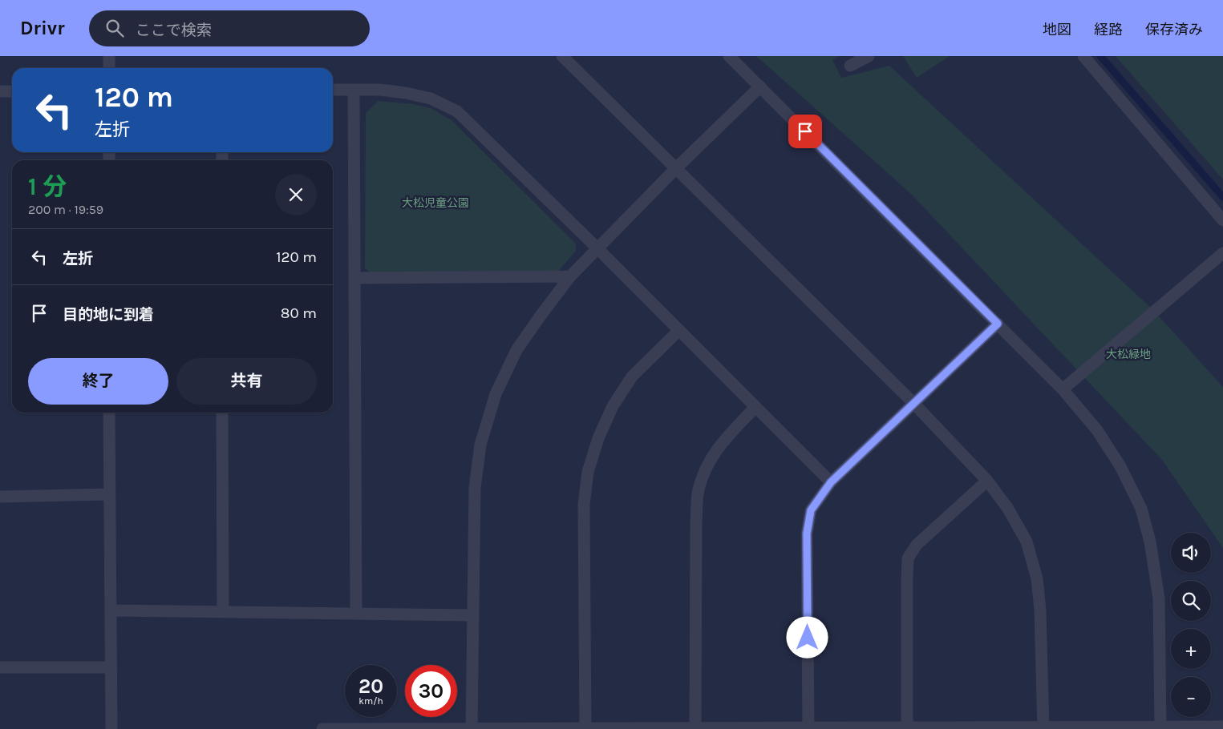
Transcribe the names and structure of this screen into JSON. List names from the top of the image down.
{
  "parks": ["大松児童公園", "大松緑地"],
  "page": {
    "header": "Drivr",
    "search": "ここで検索",
    "nav": ["地図", "経路", "保存済み"],
    "turn": ["120 m", "左折"],
    "heading": ["1 分", "200 m · 19:59"],
    "list": [
      {
        "name": "左折",
        "value": "120 m"
      },
      {
        "name": "目的地に到着",
        "value": "80 m"
      }
    ],
    "buttons": ["終了", "共有"],
    "map_buttons": ["+", "−"],
    "speed": "20 km/h",
    "limit": "30"
  }
}
